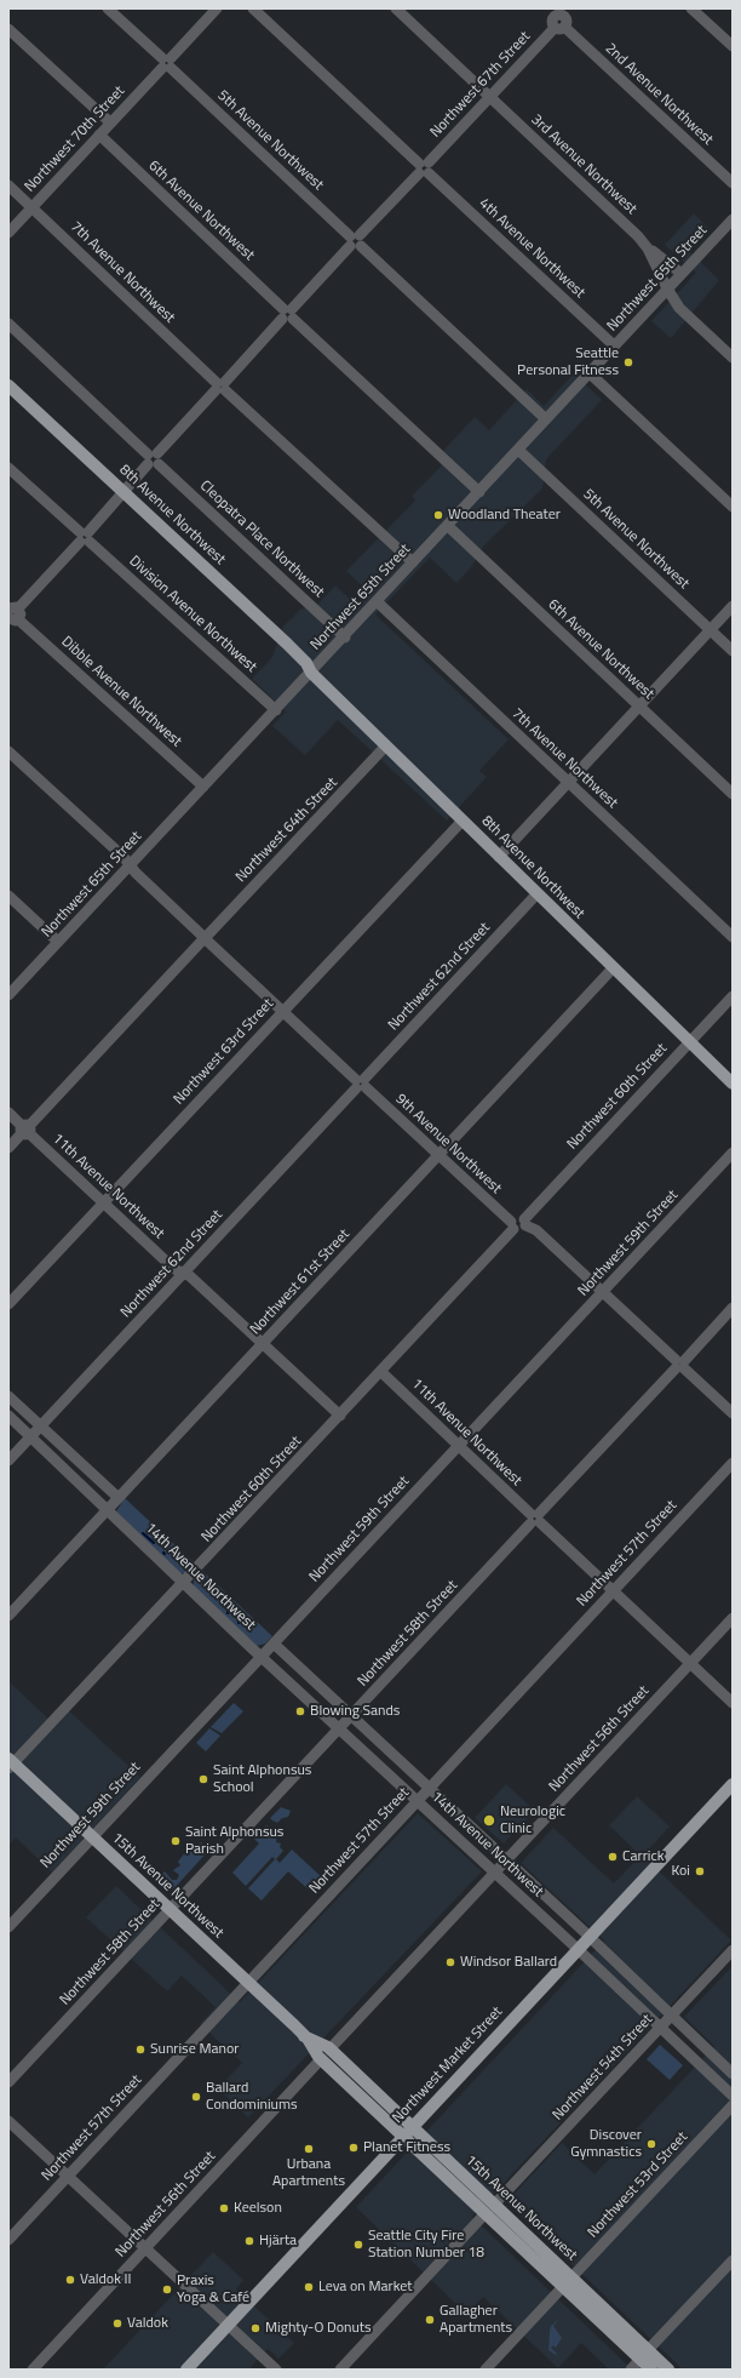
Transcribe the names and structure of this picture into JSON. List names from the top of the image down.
{
  "streets": {
    "main road": ["8th Avenue Northwest", "15th Avenue Northwest", "Northwest Market Street"],
    "street": [
      "Northwest 67th Street",
      "2nd Avenue Northwest",
      "Northwest 70th Street",
      "5th Avenue Northwest",
      "3rd Avenue Northwest",
      "6th Avenue Northwest",
      "4th Avenue Northwest",
      "7th Avenue Northwest",
      "Northwest 65th Street",
      "Cleopatra Place Northwest",
      "Division Avenue Northwest",
      "Dibble Avenue Northwest",
      "Northwest 64th Street",
      "Northwest 62nd Street",
      "Northwest 63rd Street",
      "Northwest 60th Street",
      "9th Avenue Northwest",
      "11th Avenue Northwest",
      "Northwest 59th Street",
      "Northwest 61st Street",
      "Northwest 57th Street",
      "14th Avenue Northwest",
      "Northwest 58th Street",
      "Northwest 56th Street",
      "Northwest 54th Street",
      "Northwest 53rd Street"
    ]
  },
  "crossings": [
    ["Northwest 67th Street", "2nd Avenue Northwest"],
    ["Northwest 67th Street", "5th Avenue Northwest"],
    ["Northwest 67th Street", "3rd Avenue Northwest"],
    ["Northwest 67th Street", "6th Avenue Northwest"],
    ["Northwest 67th Street", "4th Avenue Northwest"],
    ["Northwest 67th Street", "7th Avenue Northwest"],
    ["Northwest 67th Street", "8th Avenue Northwest"],
    ["Northwest 67th Street", "Cleopatra Place Northwest"],
    ["Northwest 67th Street", "Division Avenue Northwest"],
    ["Northwest 67th Street", "Dibble Avenue Northwest"],
    ["Northwest 70th Street", "5th Avenue Northwest"],
    ["Northwest 70th Street", "6th Avenue Northwest"],
    ["Northwest 70th Street", "7th Avenue Northwest"],
    ["5th Avenue Northwest", "Northwest 65th Street"],
    ["3rd Avenue Northwest", "Northwest 65th Street"],
    ["6th Avenue Northwest", "Northwest 65th Street"],
    ["4th Avenue Northwest", "Northwest 65th Street"],
    ["7th Avenue Northwest", "Northwest 65th Street"],
    ["Northwest 65th Street", "8th Avenue Northwest"],
    ["Northwest 65th Street", "Cleopatra Place Northwest"],
    ["Northwest 65th Street", "Division Avenue Northwest"],
    ["Northwest 65th Street", "Dibble Avenue Northwest"],
    ["Northwest 65th Street", "9th Avenue Northwest"],
    ["8th Avenue Northwest", "Northwest 64th Street"],
    ["8th Avenue Northwest", "Northwest 62nd Street"],
    ["8th Avenue Northwest", "Northwest 63rd Street"],
    ["8th Avenue Northwest", "Northwest 60th Street"],
    ["8th Avenue Northwest", "Northwest 61st Street"],
    ["Northwest 64th Street", "9th Avenue Northwest"],
    ["Northwest 64th Street", "11th Avenue Northwest"],
    ["Northwest 62nd Street", "9th Avenue Northwest"],
    ["Northwest 62nd Street", "11th Avenue Northwest"],
    ["Northwest 62nd Street", "14th Avenue Northwest"],
    ["Northwest 63rd Street", "9th Avenue Northwest"],
    ["Northwest 63rd Street", "11th Avenue Northwest"],
    ["Northwest 60th Street", "9th Avenue Northwest"],
    ["Northwest 60th Street", "11th Avenue Northwest"],
    ["Northwest 60th Street", "14th Avenue Northwest"],
    ["Northwest 60th Street", "15th Avenue Northwest"],
    ["9th Avenue Northwest", "Northwest 61st Street"],
    ["11th Avenue Northwest", "Northwest 59th Street"],
    ["11th Avenue Northwest", "Northwest 61st Street"],
    ["11th Avenue Northwest", "Northwest 57th Street"],
    ["11th Avenue Northwest", "Northwest 58th Street"],
    ["11th Avenue Northwest", "Northwest 56th Street"],
    ["Northwest 59th Street", "14th Avenue Northwest"],
    ["Northwest 59th Street", "15th Avenue Northwest"],
    ["Northwest 61st Street", "14th Avenue Northwest"],
    ["Northwest 57th Street", "14th Avenue Northwest"],
    ["Northwest 57th Street", "15th Avenue Northwest"],
    ["14th Avenue Northwest", "Northwest 58th Street"],
    ["14th Avenue Northwest", "Northwest 56th Street"],
    ["14th Avenue Northwest", "Northwest Market Street"],
    ["14th Avenue Northwest", "Northwest 54th Street"],
    ["Northwest 58th Street", "15th Avenue Northwest"],
    ["Northwest 56th Street", "15th Avenue Northwest"],
    ["15th Avenue Northwest", "Northwest Market Street"],
    ["15th Avenue Northwest", "Northwest 54th Street"],
    ["15th Avenue Northwest", "Northwest 53rd Street"]
  ],
  "places": [
    "Seattle Personal Fitness",
    "Woodland Theater",
    "Blowing Sands",
    "Saint Alphonsus School",
    "Neurologic Clinic",
    "Saint Alphonsus Parish",
    "Carrick",
    "Koi",
    "Windsor Ballard",
    "Sunrise Manor",
    "Ballard Condominiums",
    "Discover Gymnastics",
    "Planet Fitness",
    "Urbana Apartments",
    "Keelson",
    "Hjärta",
    "Seattle City Fire Station Number 18",
    "Valdok II",
    "Leva on Market",
    "Praxis Yoga & Café",
    "Gallagher Apartments",
    "Valdok",
    "Mighty-O Donuts"
  ]
}
